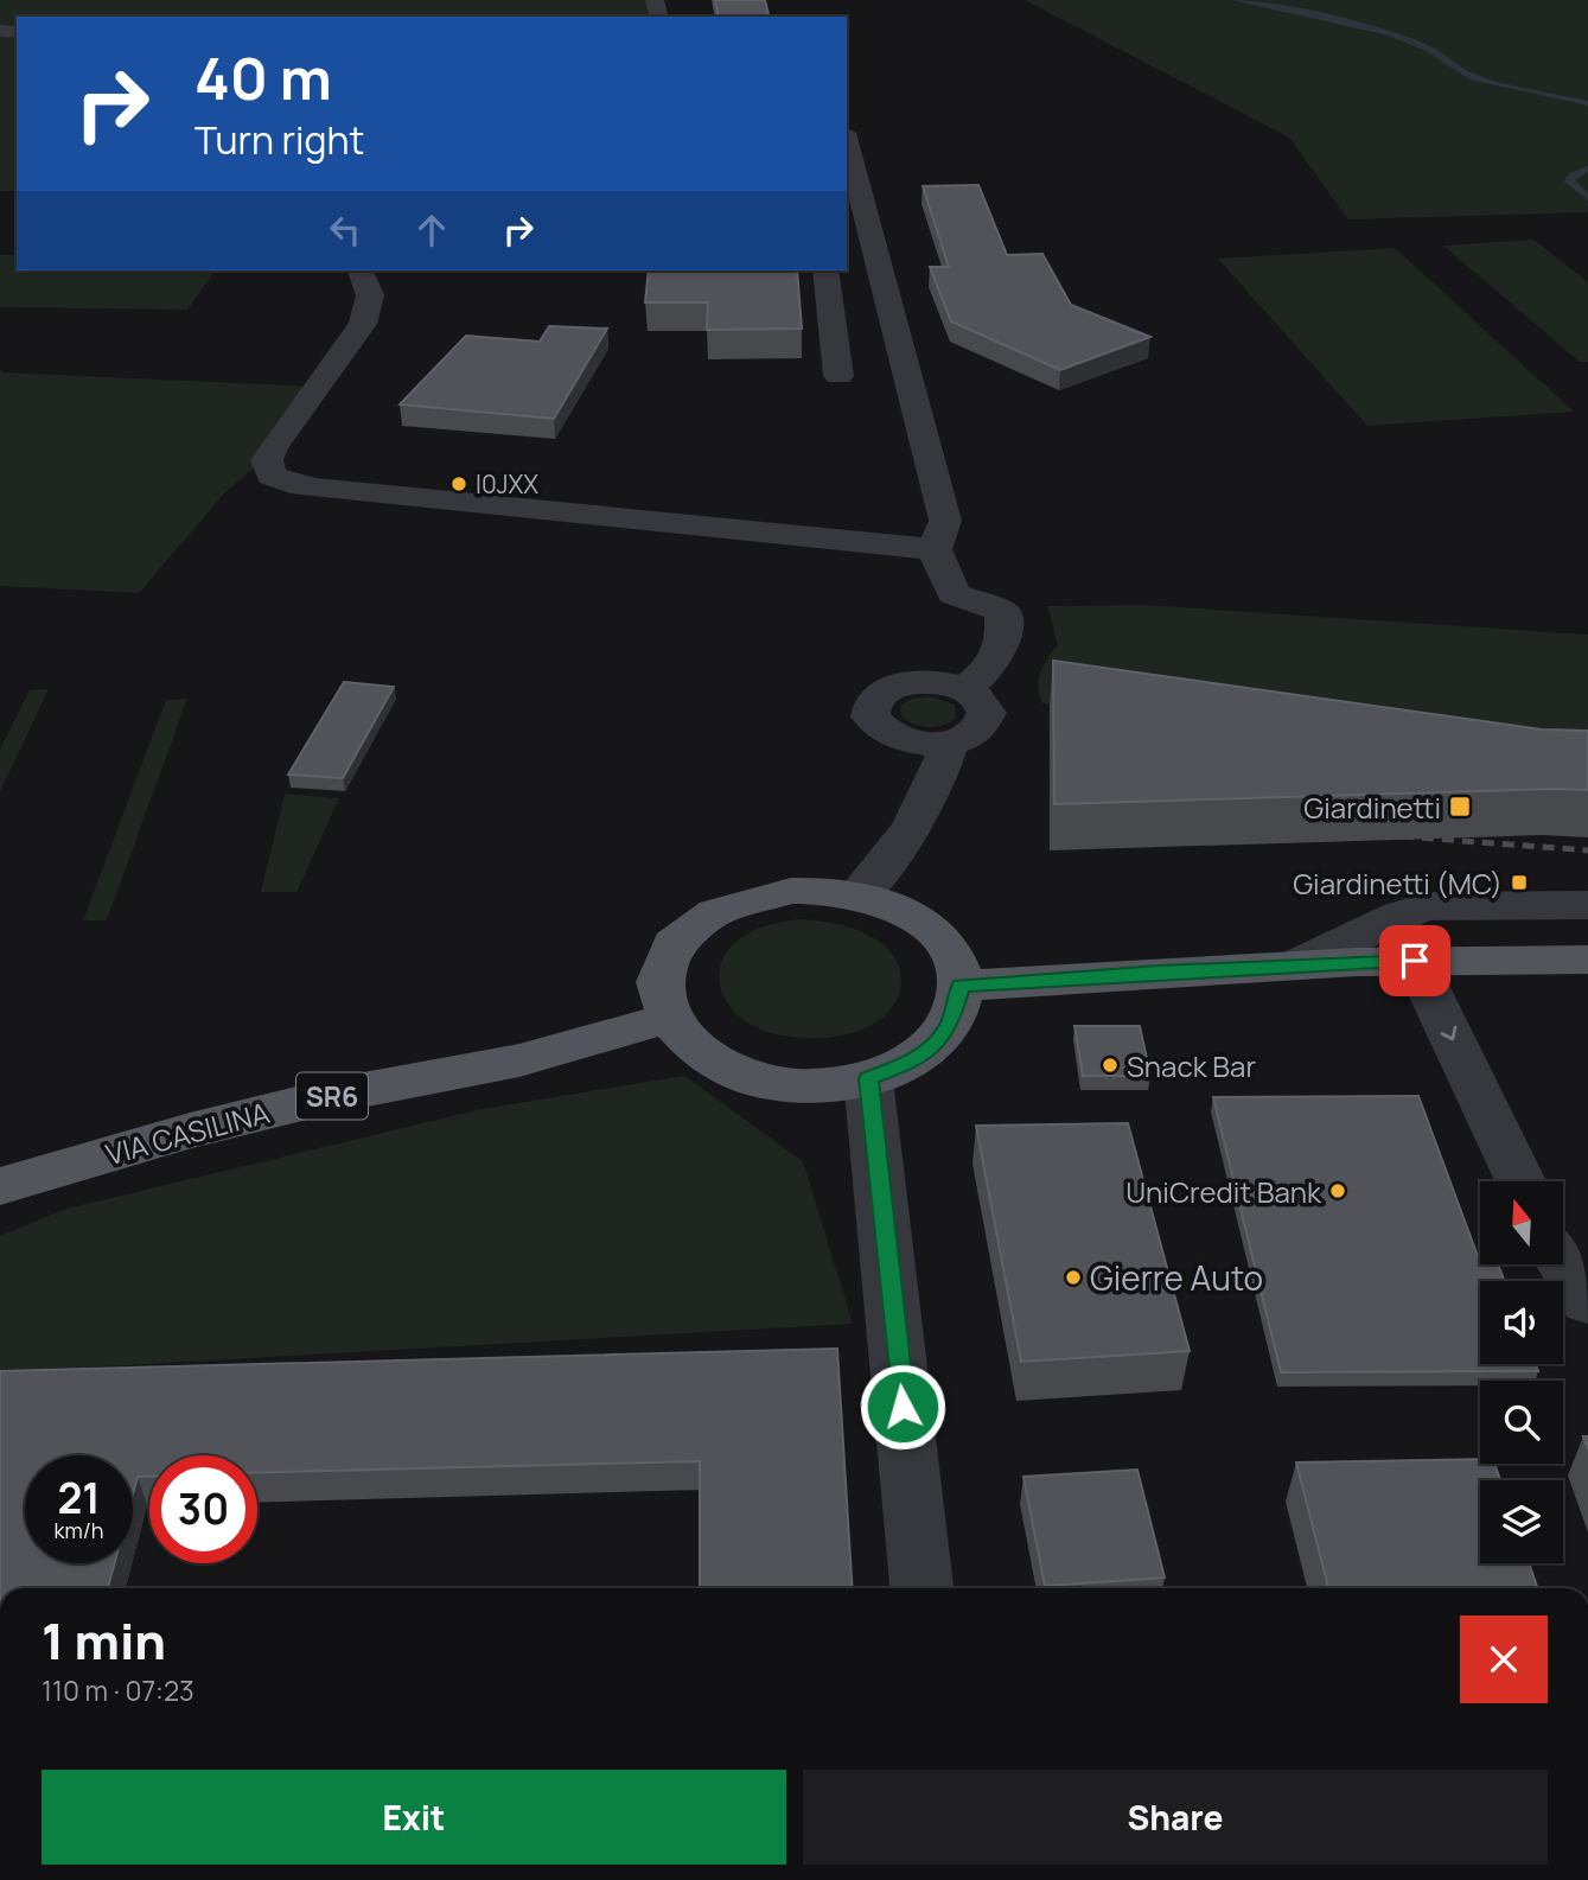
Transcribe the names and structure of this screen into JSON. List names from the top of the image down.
{
  "streets": {
    "main road": ["SR6", "VIA CASILINA"]
  },
  "places": {
    "other": [
      "I0JXX",
      "Snack Bar",
      "UniCredit Bank",
      "Gierre Auto"
    ],
    "transit": ["Giardinetti", "Giardinetti (MC)"]
  },
  "north": "top",
  "page": {
    "turn": ["40 m", "Turn right"],
    "speed": "21 km/h",
    "limit": "30",
    "heading": ["1 min", "110 m · 07:23"],
    "buttons": ["Exit", "Share"]
  }
}
